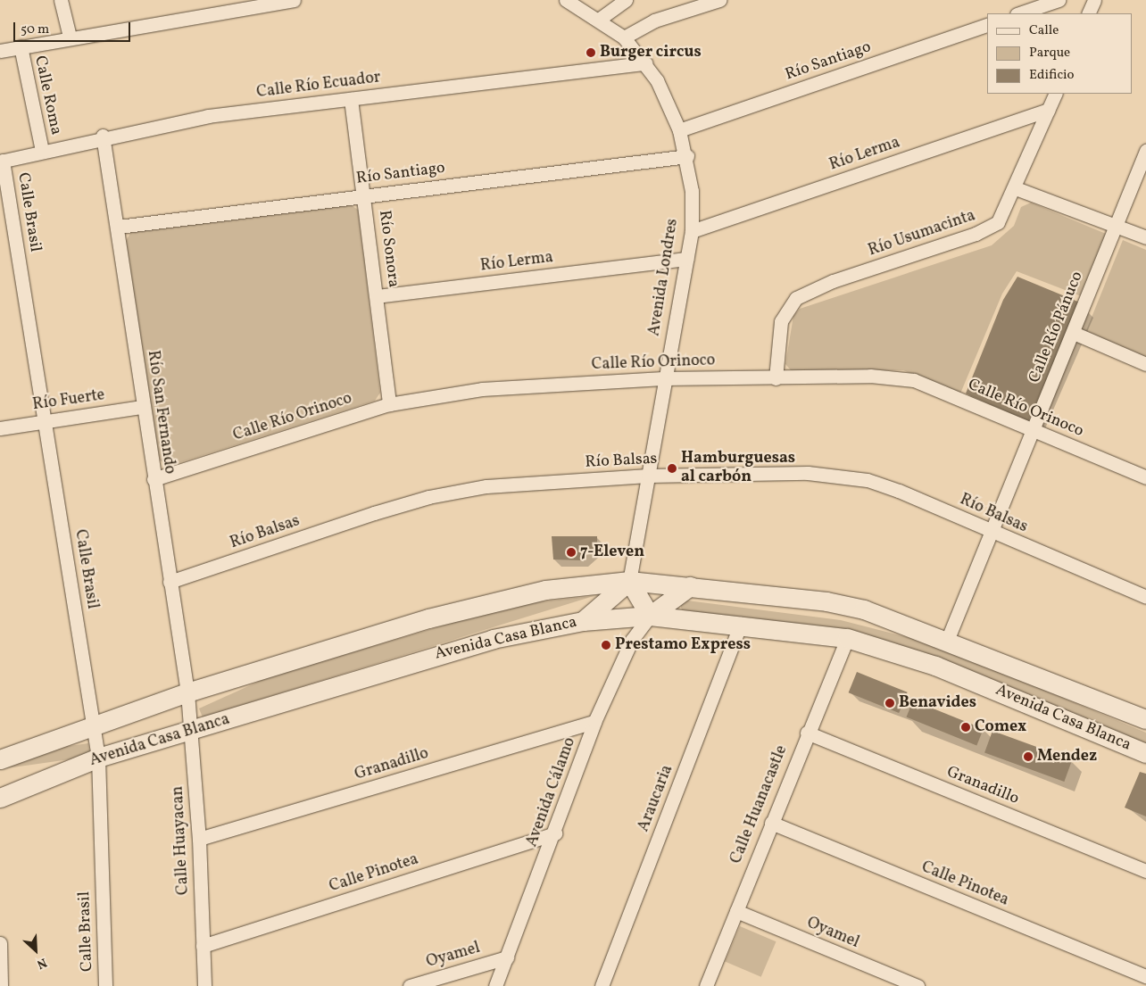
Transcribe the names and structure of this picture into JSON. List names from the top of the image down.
{
  "streets": {
    "street": [
      "Río Santiago",
      "Calle Río Ecuador",
      "Calle Roma",
      "Río Lerma",
      "Calle Brasil",
      "Río Usumacinta",
      "Río Sonora",
      "Avenida Londres",
      "Calle Río Pánuco",
      "Calle Río Orinoco",
      "Río Fuerte",
      "Río San Fernando",
      "Río Balsas",
      "Avenida Casa Blanca",
      "Granadillo",
      "Avenida Cálamo",
      "Araucaria",
      "Calle Huanacastle",
      "Calle Huayacan",
      "Calle Pinotea",
      "Oyamel"
    ]
  },
  "crossings": [
    ["Río Santiago", "Río Sonora"],
    ["Río Santiago", "Avenida Londres"],
    ["Río Santiago", "Río San Fernando"],
    ["Calle Río Ecuador", "Calle Roma"],
    ["Calle Río Ecuador", "Calle Brasil"],
    ["Calle Río Ecuador", "Río Sonora"],
    ["Calle Río Ecuador", "Avenida Londres"],
    ["Calle Río Ecuador", "Río San Fernando"],
    ["Río Lerma", "Río Usumacinta"],
    ["Río Lerma", "Río Sonora"],
    ["Río Lerma", "Avenida Londres"],
    ["Calle Brasil", "Río Fuerte"],
    ["Calle Brasil", "Avenida Casa Blanca"],
    ["Río Usumacinta", "Calle Río Orinoco"],
    ["Río Sonora", "Calle Río Orinoco"],
    ["Avenida Londres", "Calle Río Orinoco"],
    ["Avenida Londres", "Río Balsas"],
    ["Avenida Londres", "Avenida Casa Blanca"],
    ["Calle Río Pánuco", "Calle Río Orinoco"],
    ["Calle Río Pánuco", "Río Balsas"],
    ["Calle Río Pánuco", "Avenida Casa Blanca"],
    ["Calle Río Orinoco", "Río San Fernando"],
    ["Río Fuerte", "Río San Fernando"],
    ["Río San Fernando", "Río Balsas"],
    ["Río San Fernando", "Avenida Casa Blanca"],
    ["Río San Fernando", "Calle Huayacan"],
    ["Avenida Casa Blanca", "Avenida Cálamo"],
    ["Avenida Casa Blanca", "Araucaria"],
    ["Avenida Casa Blanca", "Calle Huanacastle"],
    ["Avenida Casa Blanca", "Calle Huayacan"],
    ["Granadillo", "Avenida Cálamo"],
    ["Granadillo", "Calle Huanacastle"],
    ["Granadillo", "Calle Huayacan"],
    ["Avenida Cálamo", "Calle Pinotea"],
    ["Avenida Cálamo", "Oyamel"],
    ["Calle Huanacastle", "Calle Pinotea"],
    ["Calle Huanacastle", "Oyamel"],
    ["Calle Huayacan", "Calle Pinotea"]
  ],
  "places": [
    "Burger circus",
    "Hamburguesas al carbón",
    "7-Eleven",
    "Prestamo Express",
    "Benavides",
    "Comex",
    "Mendez"
  ],
  "legend": ["Calle", "Parque", "Edificio"],
  "scale_bar": "50 m",
  "north": "bottom right"
}
